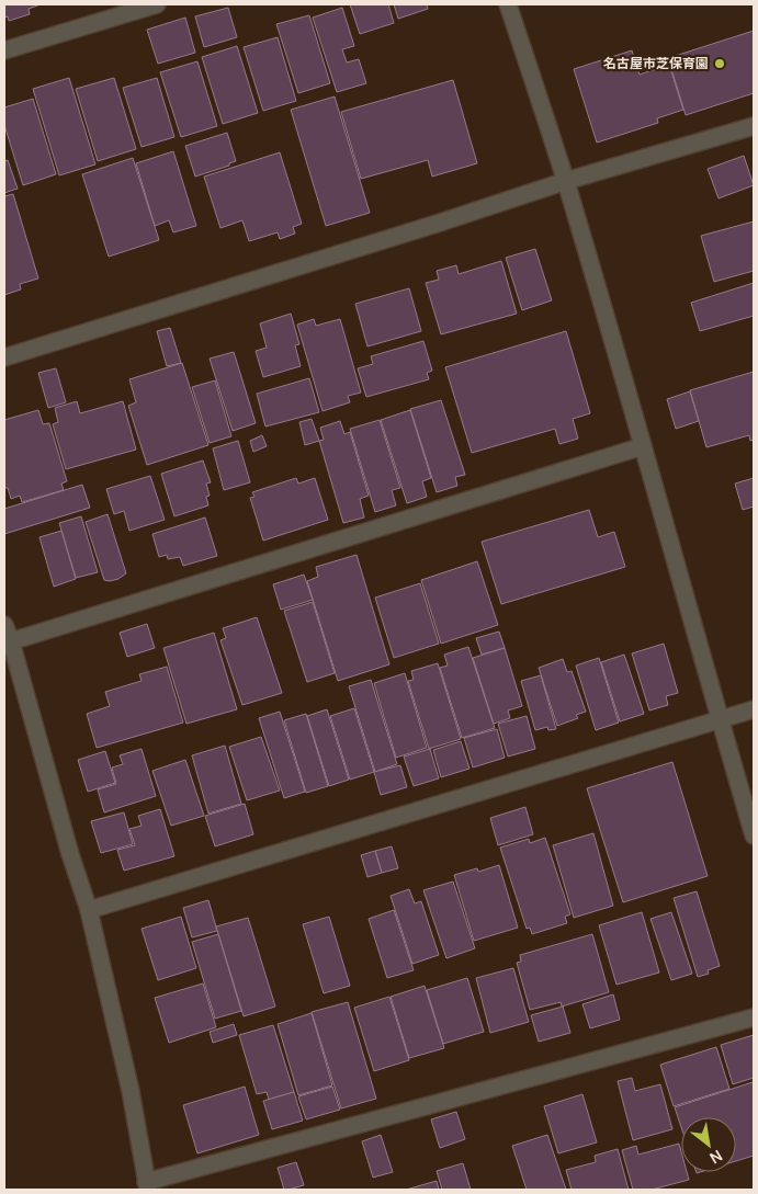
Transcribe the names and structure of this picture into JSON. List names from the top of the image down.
{
  "places": ["名古屋市芝保育園"],
  "north": "bottom right"
}
